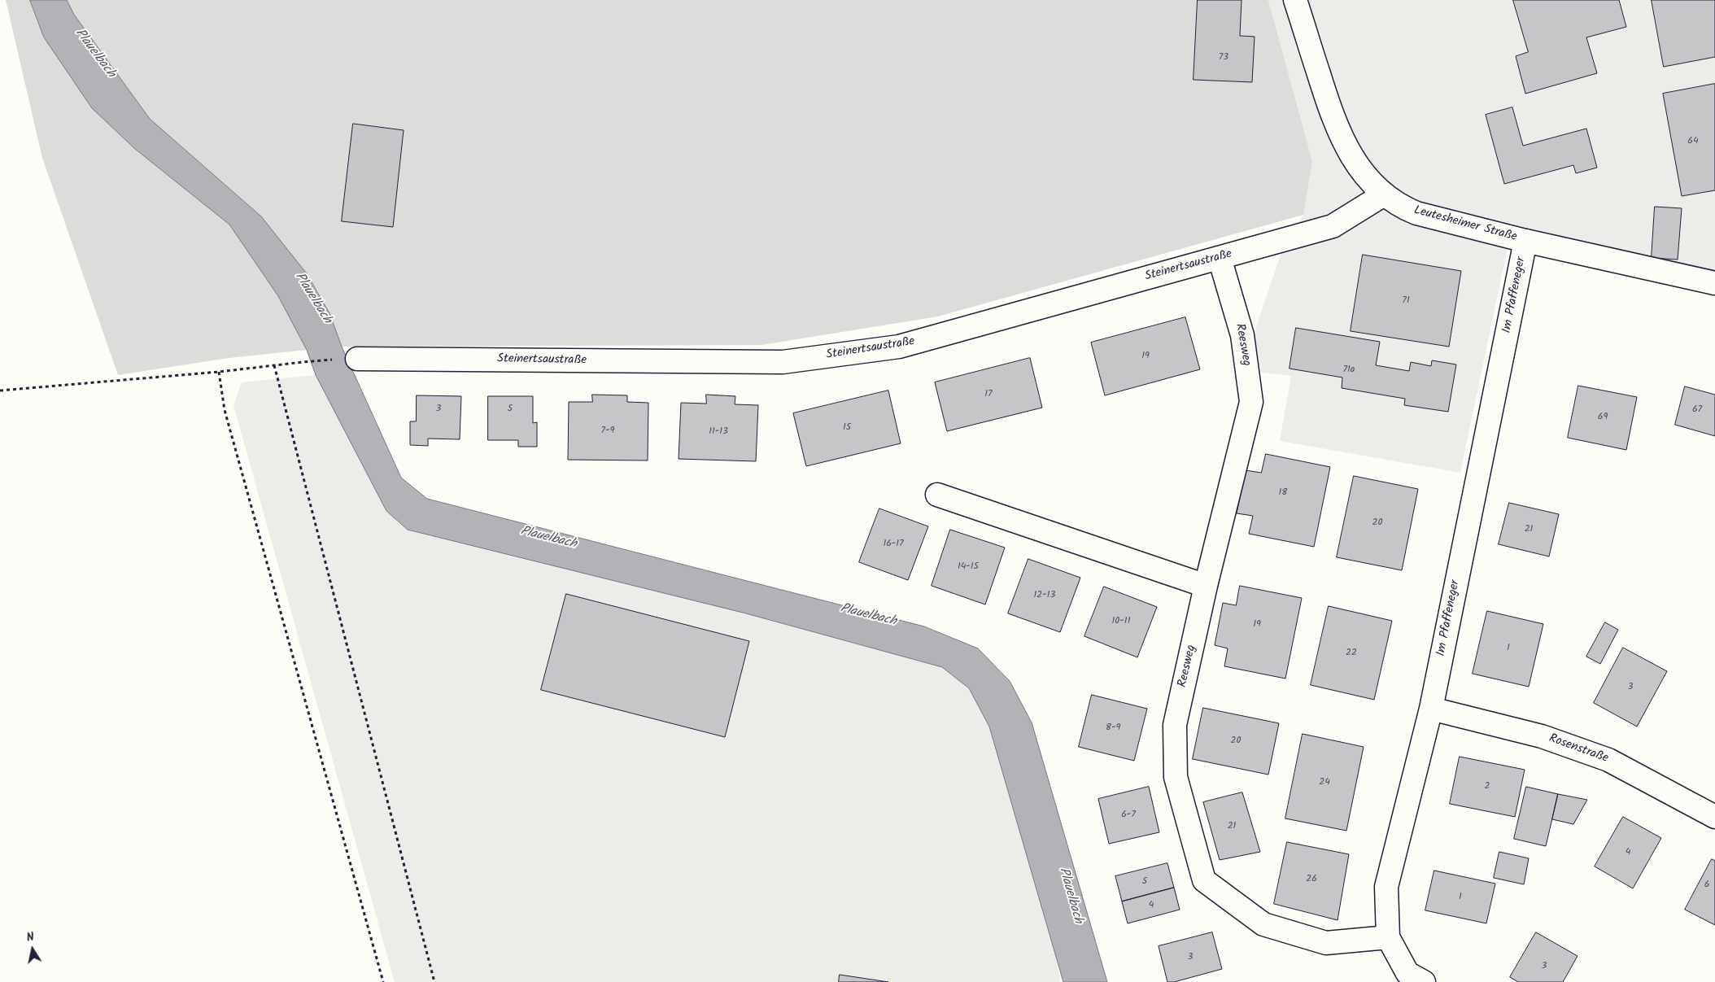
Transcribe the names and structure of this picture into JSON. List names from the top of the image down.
{
  "streets": {
    "street": [
      "Leutesheimer Straße",
      "Steinertsaustraße",
      "Im Pfaffeneger",
      "Reesweg",
      "Rosenstraße"
    ]
  },
  "crossings": [
    ["Leutesheimer Straße", "Steinertsaustraße"],
    ["Leutesheimer Straße", "Im Pfaffeneger"],
    ["Steinertsaustraße", "Reesweg"],
    ["Im Pfaffeneger", "Reesweg"],
    ["Im Pfaffeneger", "Rosenstraße"]
  ],
  "water": ["Plauelbach"],
  "house_numbers": [
    "73",
    "64",
    "71",
    "19",
    "71a",
    "17",
    "3",
    "5",
    "67",
    "69",
    "15",
    "7-9",
    "11-13",
    "18",
    "20",
    "21",
    "16-17",
    "14-15",
    "12-13",
    "10-11",
    "19",
    "1",
    "22",
    "3",
    "8-9",
    "20",
    "24",
    "2",
    "6-7",
    "21",
    "4",
    "26",
    "5",
    "6",
    "1",
    "4",
    "3",
    "3"
  ],
  "north": "top"
}
